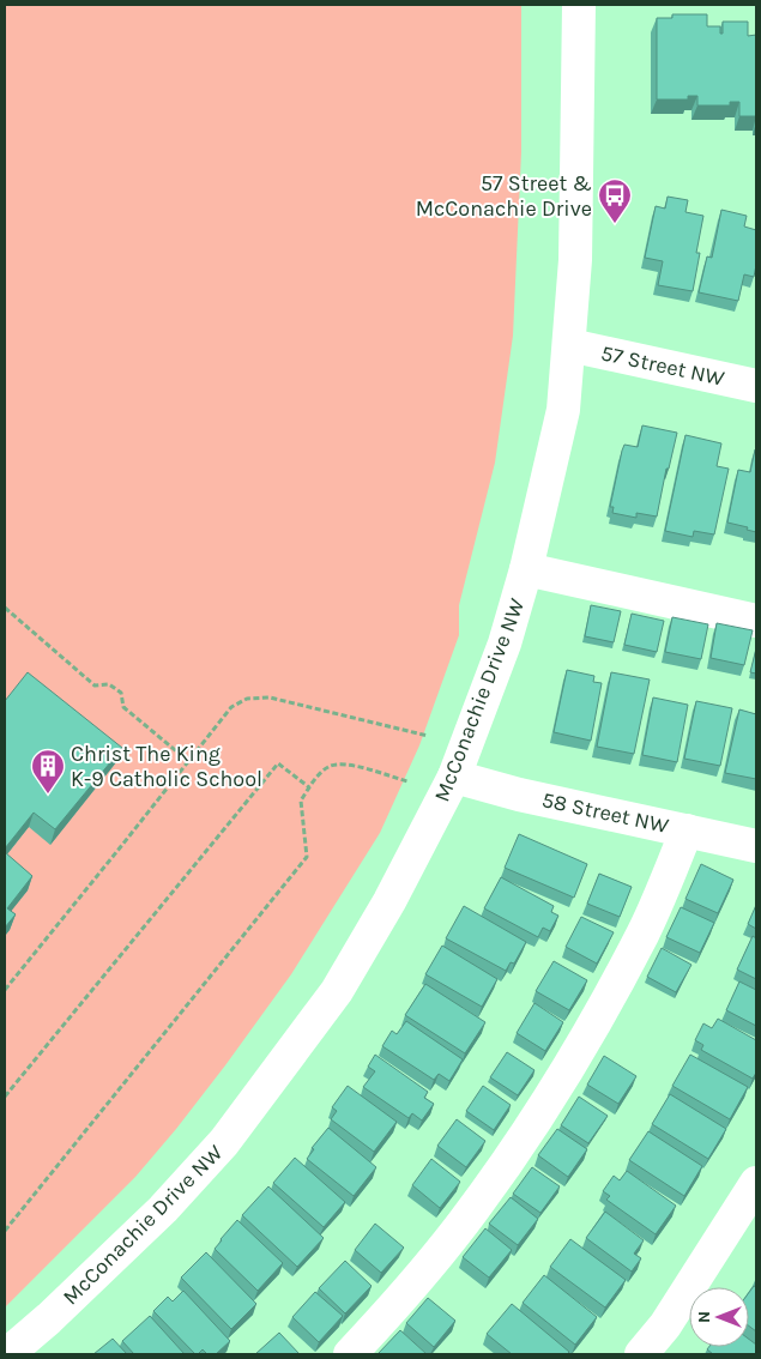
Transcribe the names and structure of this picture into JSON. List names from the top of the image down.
{
  "streets": {
    "street": ["57 Street NW", "McConachie Drive NW", "58 Street NW"]
  },
  "crossings": [
    ["57 Street NW", "McConachie Drive NW"],
    ["McConachie Drive NW", "58 Street NW"]
  ],
  "places": {
    "bus stop": ["57 Street & McConachie Drive"],
    "building": ["Christ The King K-9 Catholic School"]
  },
  "north": "left"
}
